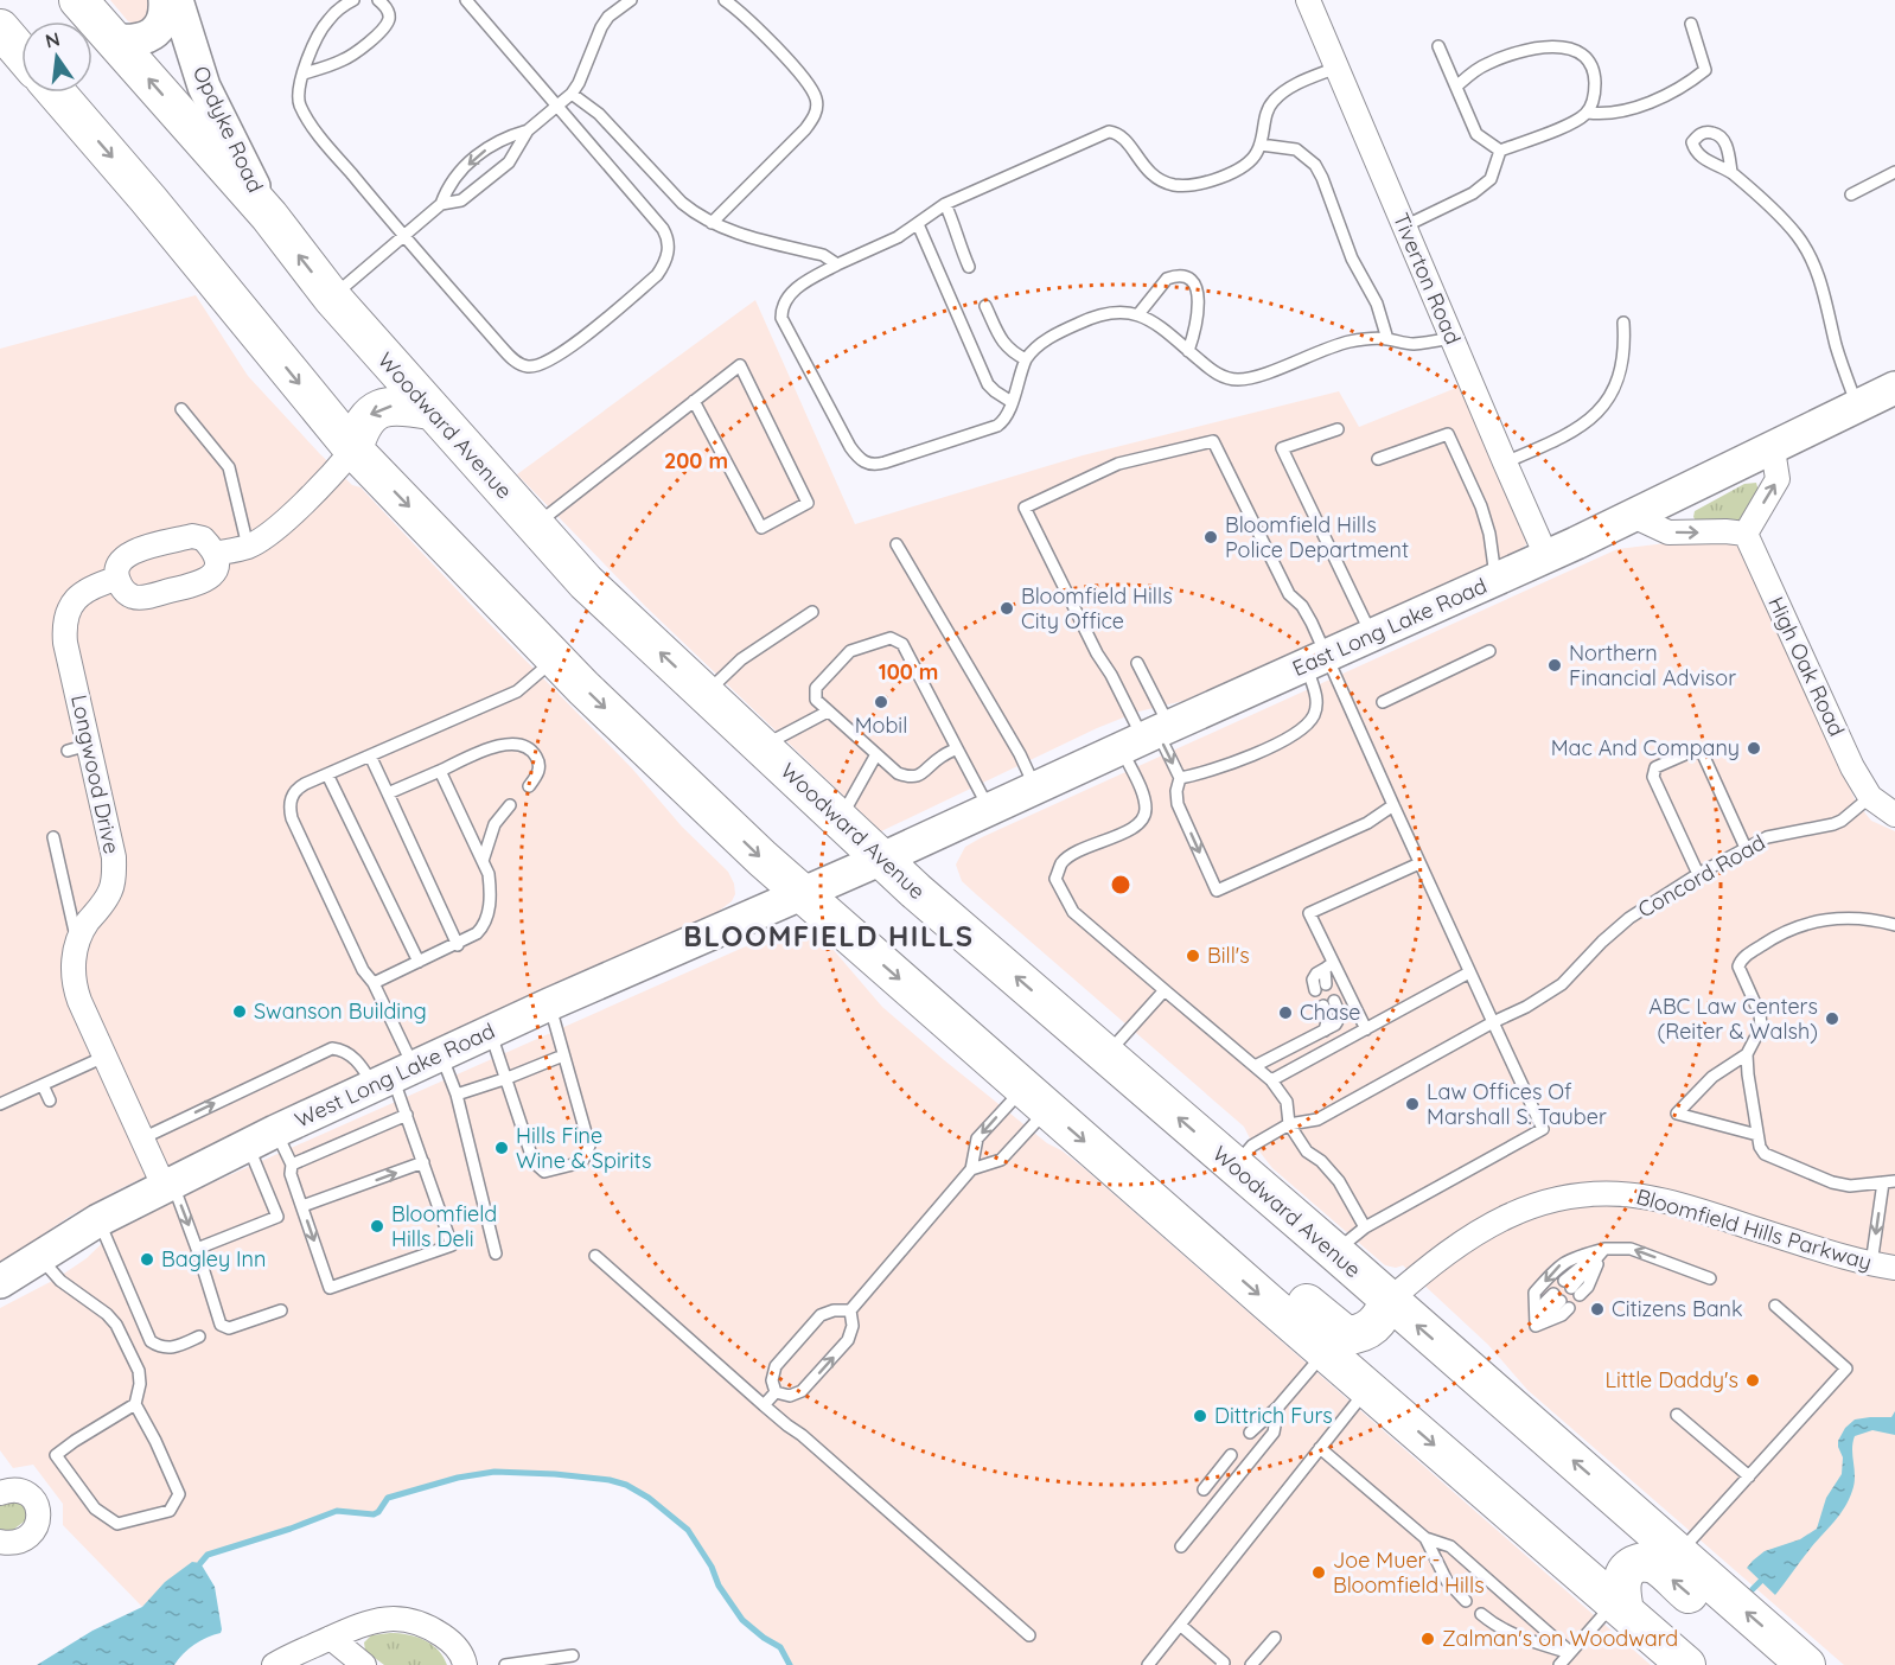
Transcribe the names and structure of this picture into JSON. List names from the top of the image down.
{
  "streets": {
    "main road": [
      "Opdyke Road",
      "Woodward Avenue",
      "East Long Lake Road",
      "West Long Lake Road"
    ],
    "street": [
      "Tiverton Road",
      "High Oak Road",
      "Longwood Drive",
      "Bloomfield Hills Parkway"
    ],
    "lane": ["Concord Road"]
  },
  "crossings": [
    ["Opdyke Road", "Woodward Avenue"],
    ["Tiverton Road", "East Long Lake Road"],
    ["Woodward Avenue", "East Long Lake Road"],
    ["Woodward Avenue", "Concord Road"],
    ["Woodward Avenue", "Bloomfield Hills Parkway"],
    ["East Long Lake Road", "West Long Lake Road"],
    ["High Oak Road", "Concord Road"],
    ["Longwood Drive", "West Long Lake Road"]
  ],
  "districts": ["BLOOMFIELD HILLS"],
  "places": [
    "Bloomfield Hills Police Department",
    "Bloomfield Hills City Office",
    "Northern Financial Advisor",
    "Mobil",
    "Mac And Company",
    "Bill's",
    "Swanson Building",
    "Chase",
    "ABC Law Centers (Reiter & Walsh)",
    "Law Offices Of Marshall S. Tauber",
    "Hills Fine Wine & Spirits",
    "Bloomfield Hills Deli",
    "Bagley Inn",
    "Citizens Bank",
    "Little Daddy's",
    "Dittrich Furs",
    "Joe Muer - Bloomfield Hills",
    "Zalman's on Woodward"
  ],
  "north": "top",
  "rings": ["200 m", "100 m"]
}
